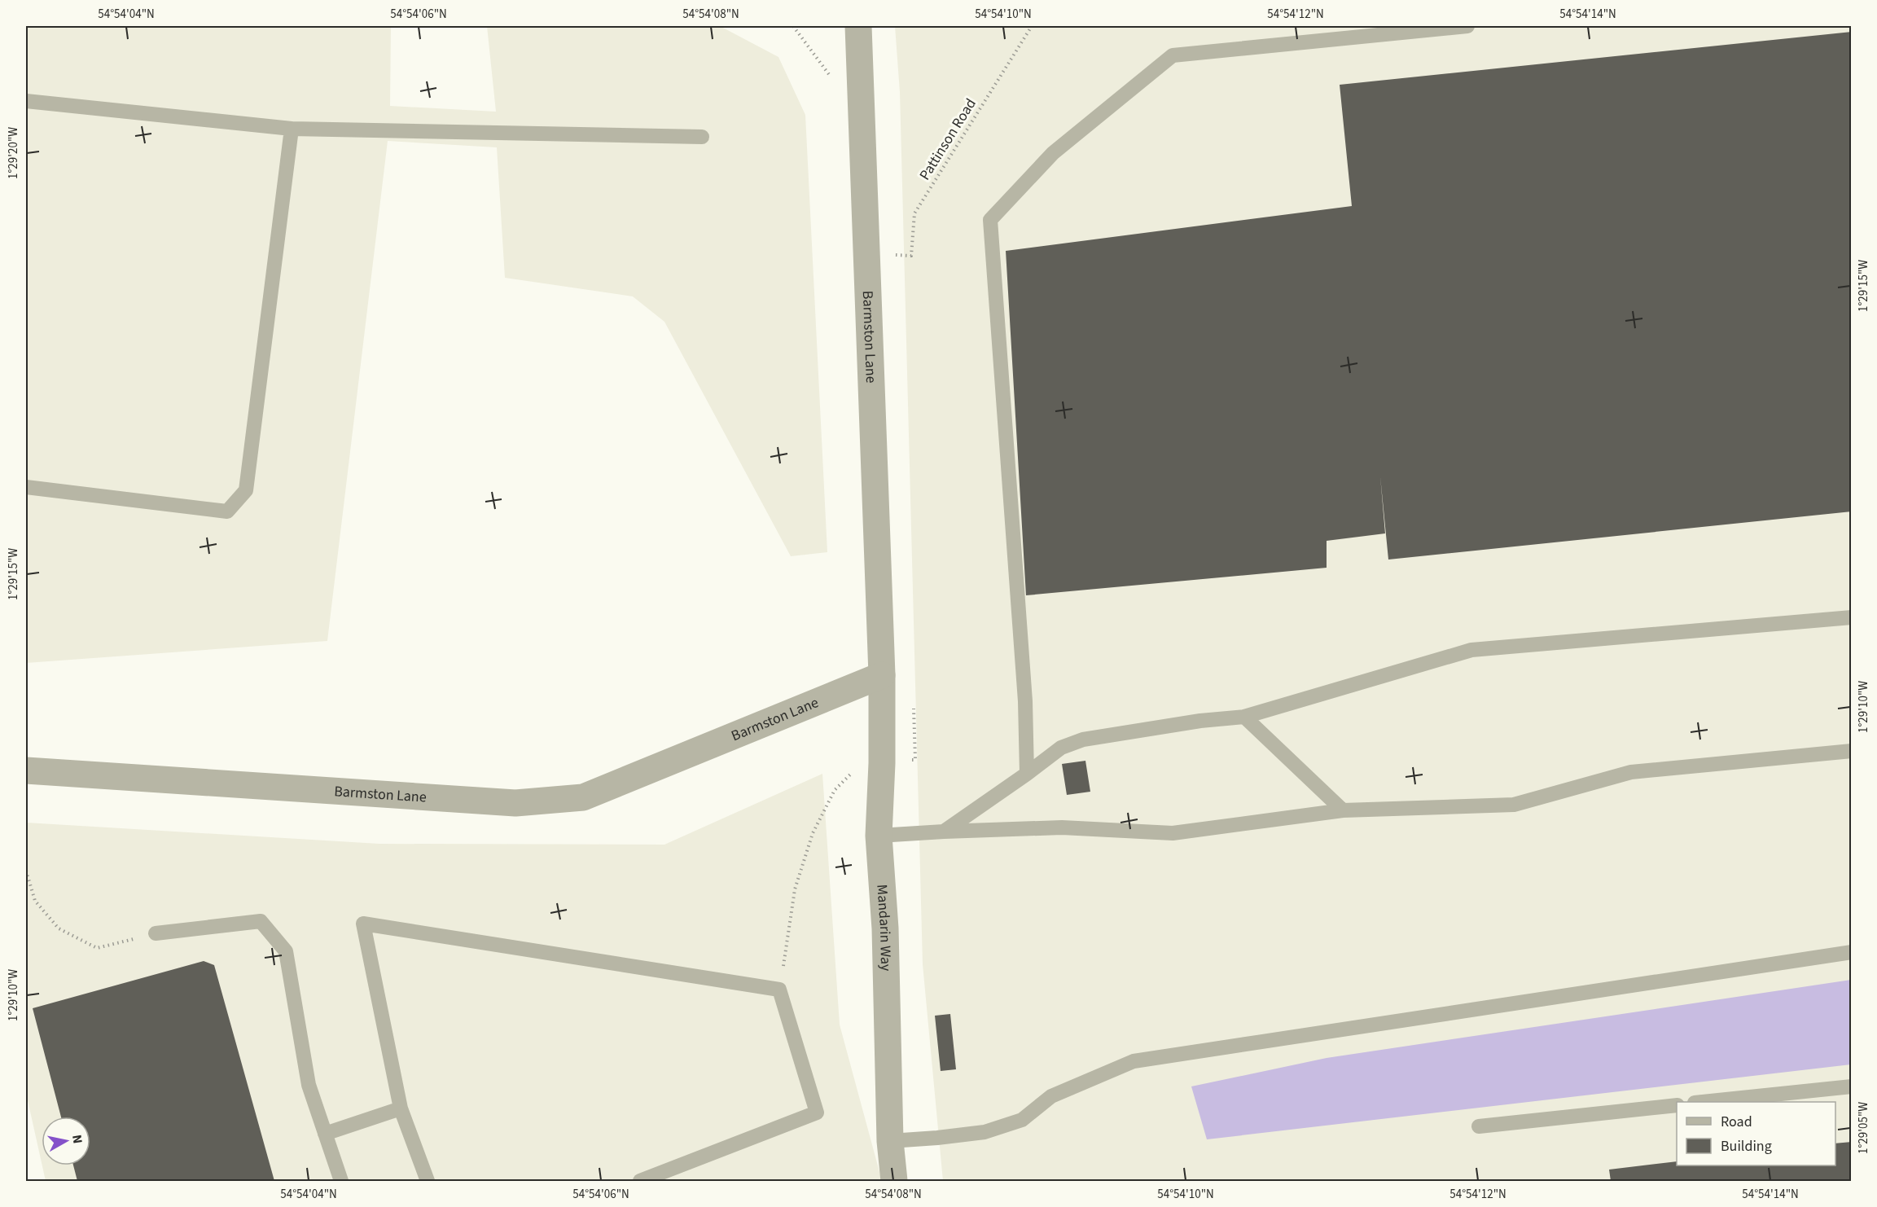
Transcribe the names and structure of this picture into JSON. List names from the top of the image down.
{
  "streets": {
    "street": ["Barmston Lane", "Mandarin Way"],
    "path": ["Pattinson Road"]
  },
  "crossings": [
    ["Barmston Lane", "Mandarin Way"]
  ],
  "legend": ["Road", "Building"],
  "north": "right",
  "coordinates": [
    "54°54'04\"N",
    "54°54'06\"N",
    "54°54'08\"N",
    "54°54'10\"N",
    "54°54'12\"N",
    "54°54'14\"N",
    "1°29'20\"W",
    "1°29'15\"W",
    "1°29'10\"W",
    "1°29'05\"W"
  ]
}
